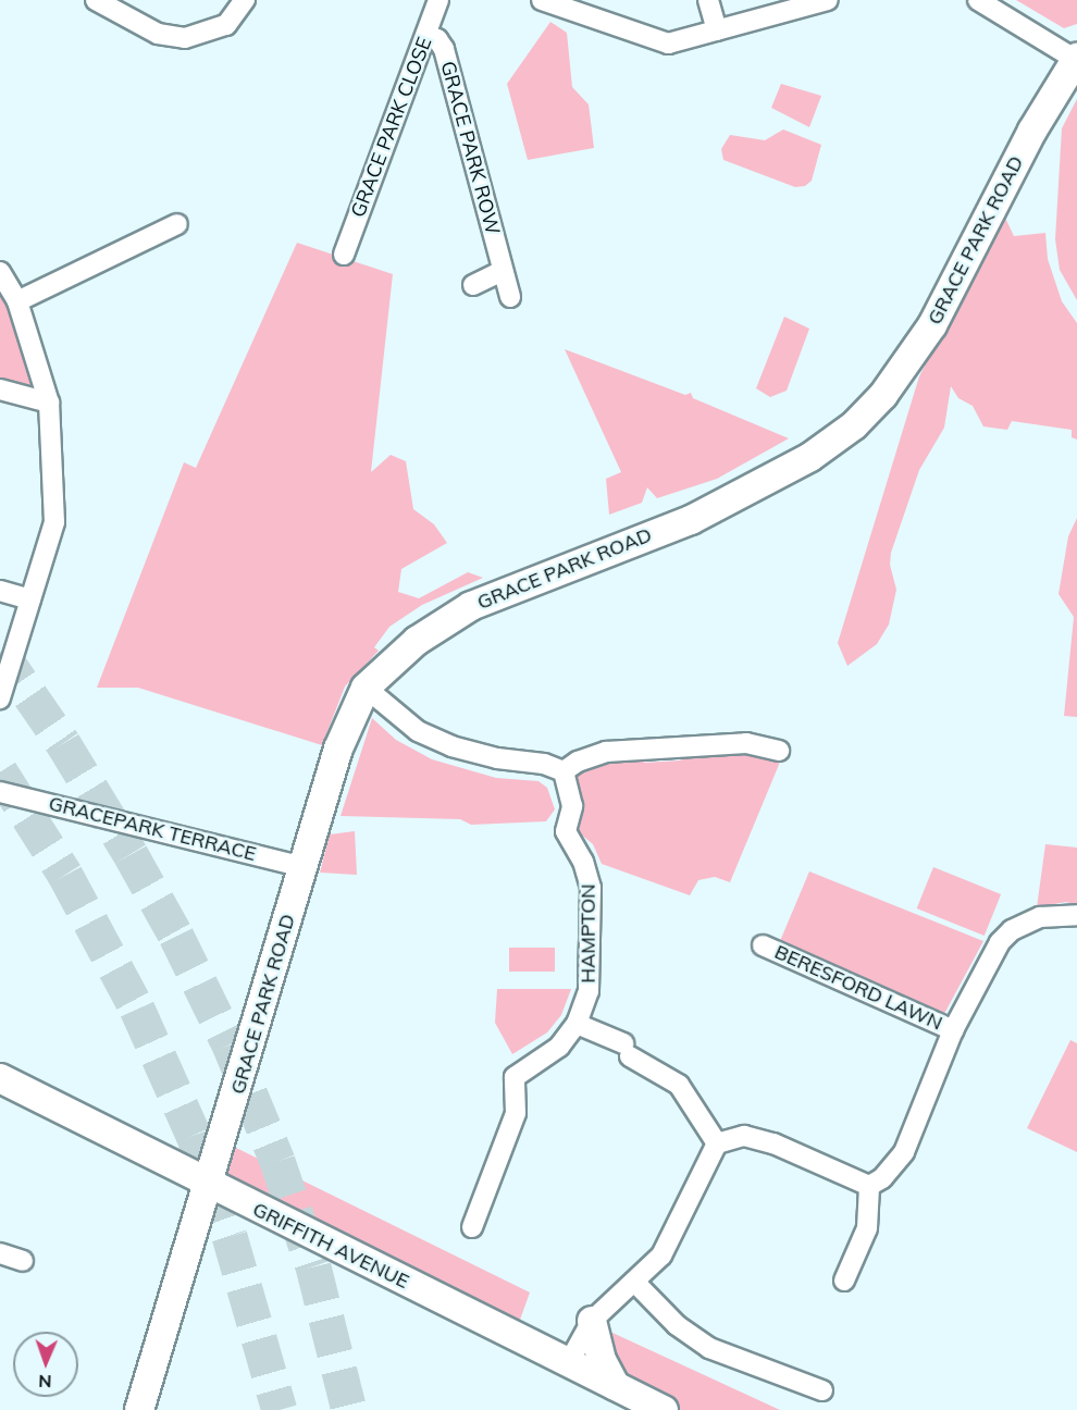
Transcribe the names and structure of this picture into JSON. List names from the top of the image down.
{
  "streets": {
    "street": [
      "GRACE PARK CLOSE",
      "GRACE PARK ROW",
      "GRACE PARK ROAD",
      "GRACEPARK TERRACE",
      "HAMPTON",
      "BERESFORD LAWN",
      "GRIFFITH AVENUE"
    ]
  },
  "crossings": [
    ["GRACE PARK CLOSE", "GRACE PARK ROW"],
    ["GRACE PARK ROAD", "GRACEPARK TERRACE"],
    ["GRACE PARK ROAD", "GRIFFITH AVENUE"]
  ],
  "north": "bottom"
}
